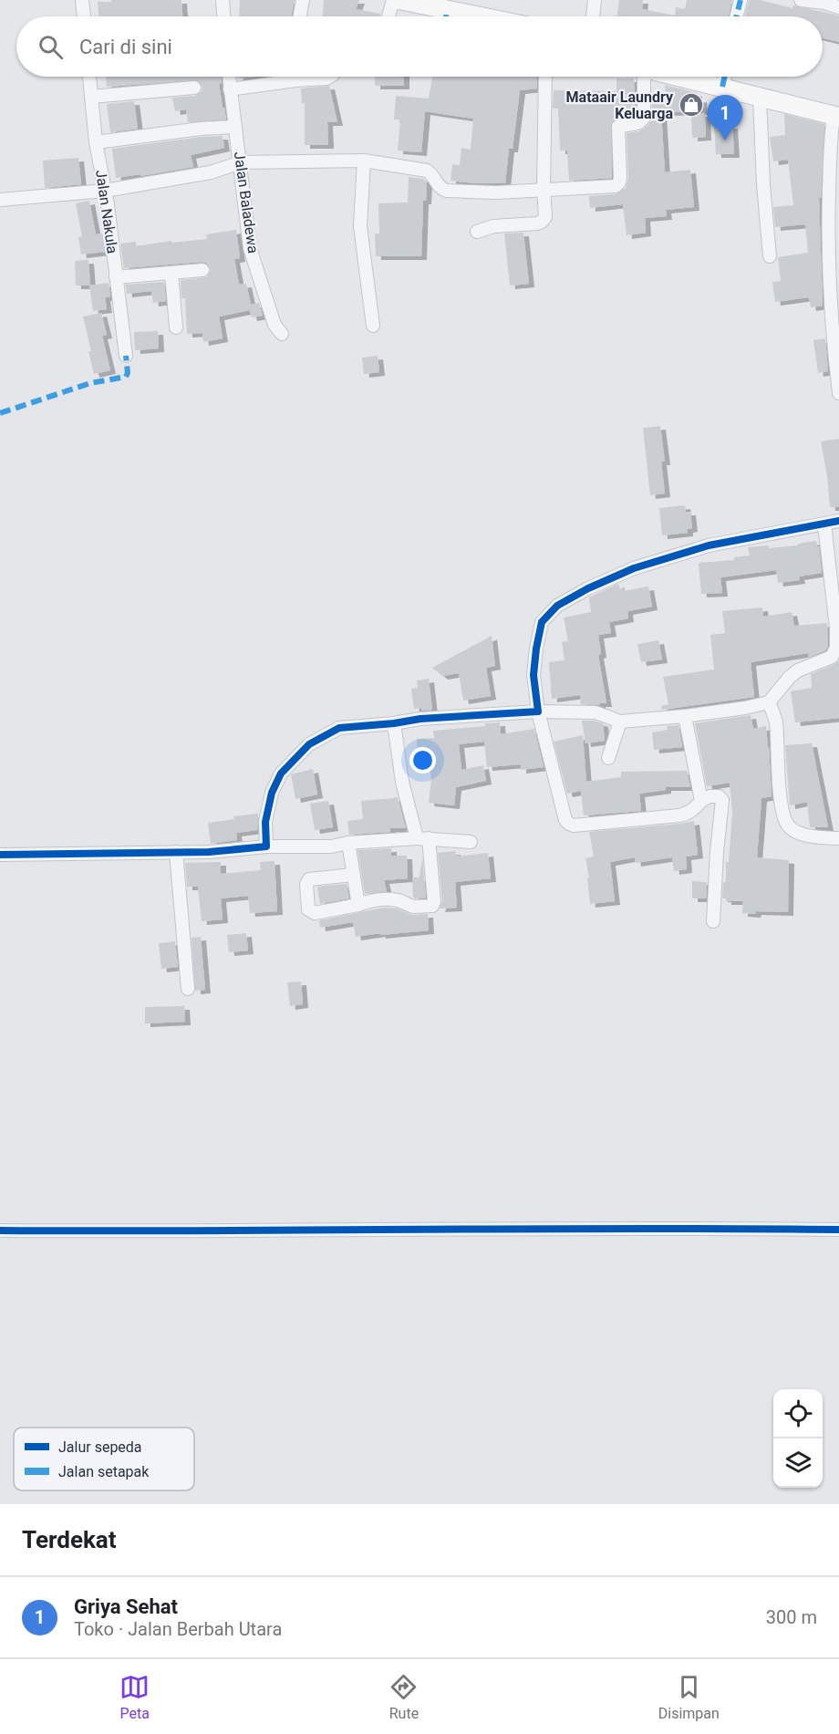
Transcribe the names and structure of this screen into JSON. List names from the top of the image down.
{
  "streets": {
    "street": ["Jalan Baladewa", "Jalan Nakula"]
  },
  "places": {
    "shop": ["Mataair Laundry Keluarga"]
  },
  "legend": ["Jalur sepeda", "Jalan setapak"],
  "page": {
    "search": "Cari di sini",
    "pins": "1",
    "heading": "Terdekat",
    "list": [
      {
        "mark": "1",
        "name": "Griya Sehat",
        "note": "Toko · Jalan Berbah Utara",
        "value": "300 m"
      }
    ],
    "nav": ["Peta", "Rute", "Disimpan"]
  }
}
